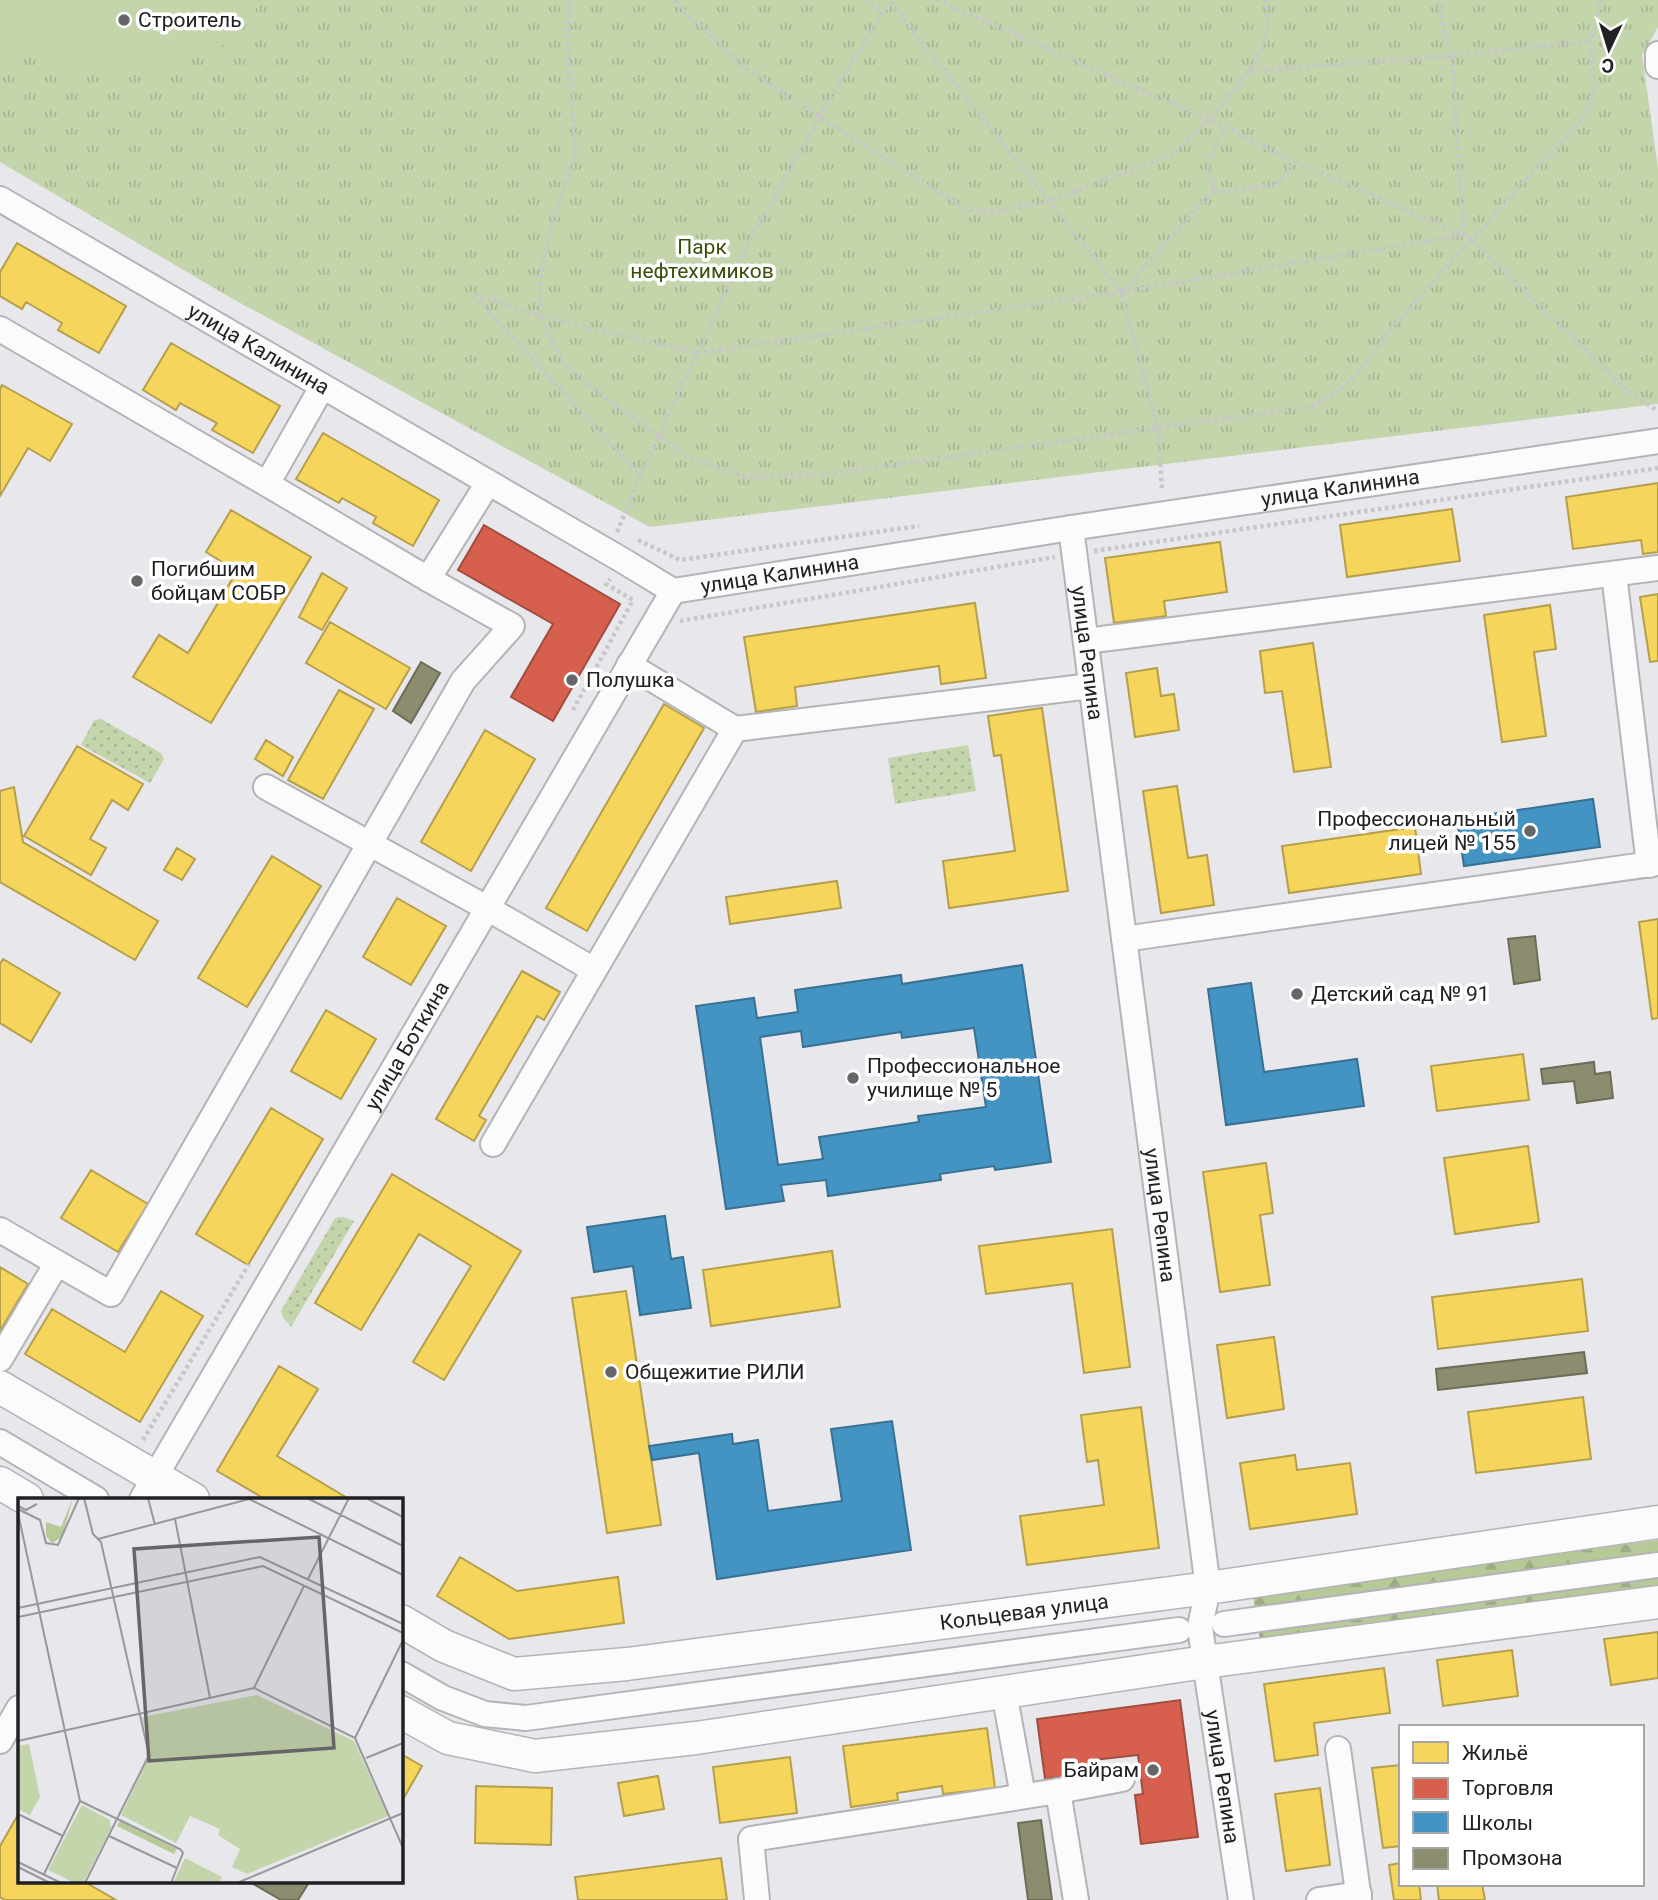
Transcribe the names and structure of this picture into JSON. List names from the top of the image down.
{
  "streets": {
    "main road": ["Кольцевая улица"],
    "street": ["улица Калинина", "улица Репина", "улица Боткина"]
  },
  "crossings": [
    ["улица Калинина", "улица Репина"],
    ["улица Калинина", "улица Боткина"],
    ["улица Репина", "Кольцевая улица"]
  ],
  "parks": ["Парк нефтехимиков"],
  "places": [
    "Строитель",
    "Погибшим бойцам СОБР",
    "Полушка",
    "Профессиональный лицей № 155",
    "Детский сад № 91",
    "Профессиональное училище № 5",
    "Общежитие РИЛИ",
    "Байрам"
  ],
  "legend": [
    "Жильё",
    "Торговля",
    "Школы",
    "Промзона"
  ],
  "north": "bottom"
}
